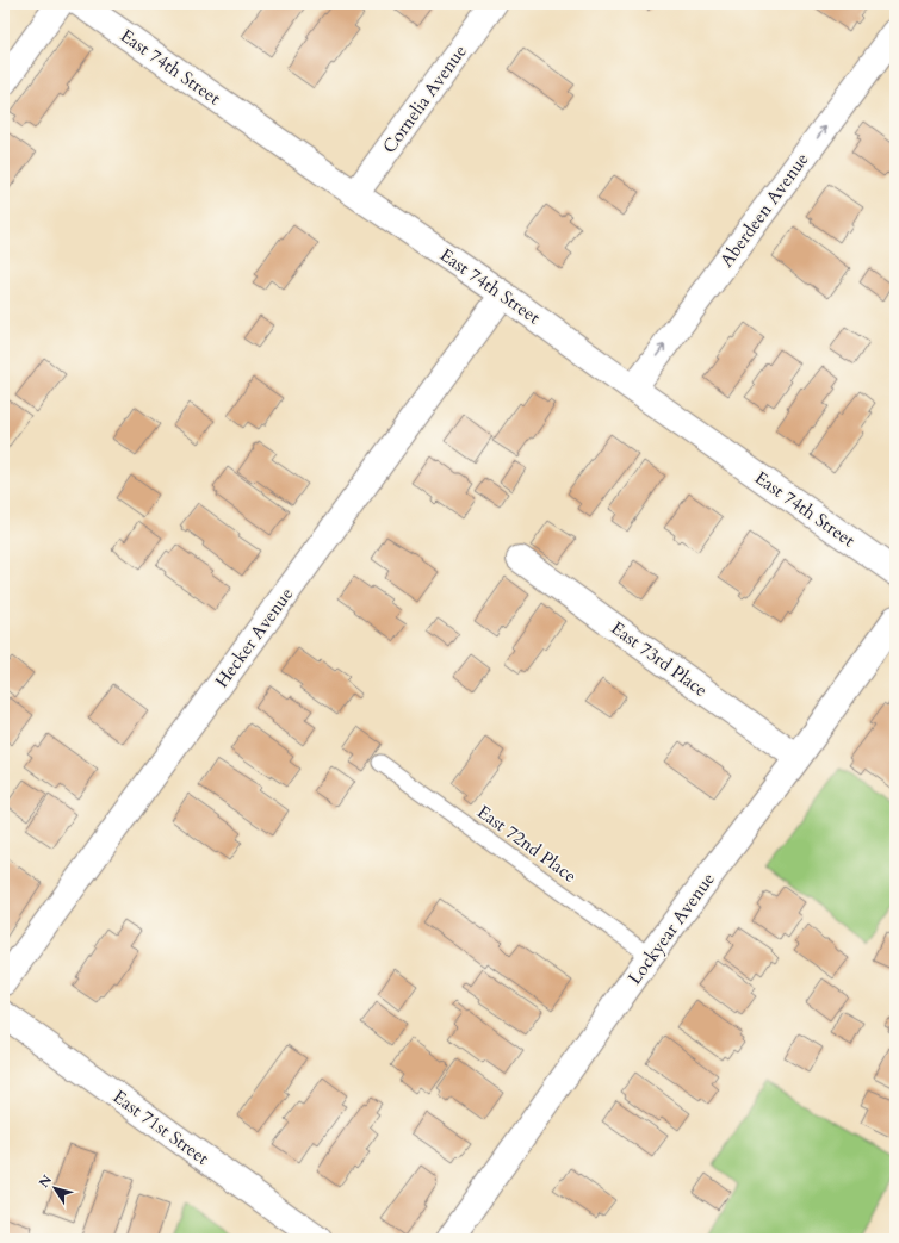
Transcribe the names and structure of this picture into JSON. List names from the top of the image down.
{
  "streets": {
    "street": [
      "East 74th Street",
      "Cornelia Avenue",
      "Aberdeen Avenue",
      "Hecker Avenue",
      "East 73rd Place",
      "Lockyear Avenue",
      "East 71st Street"
    ],
    "lane": ["East 72nd Place"]
  },
  "crossings": [
    ["East 74th Street", "Cornelia Avenue"],
    ["East 74th Street", "Aberdeen Avenue"],
    ["East 74th Street", "Hecker Avenue"],
    ["East 73rd Place", "Lockyear Avenue"],
    ["East 72nd Place", "Lockyear Avenue"]
  ],
  "one_way": ["Aberdeen Avenue"],
  "north": "top left"
}
